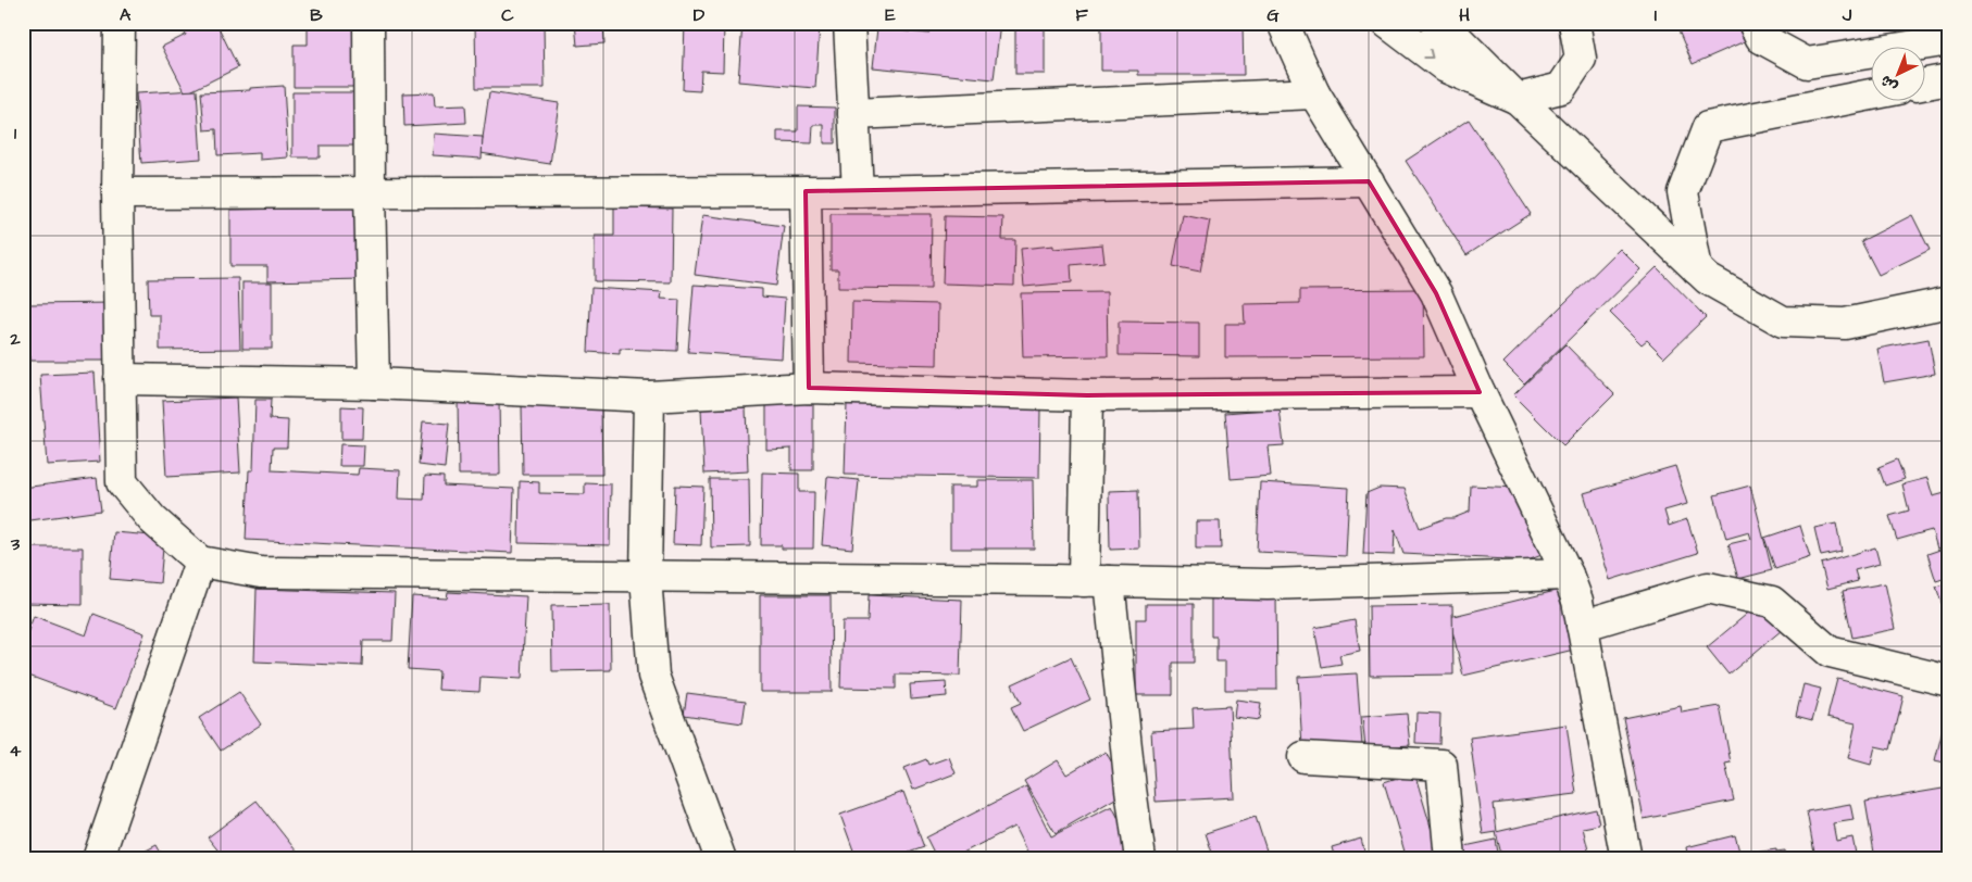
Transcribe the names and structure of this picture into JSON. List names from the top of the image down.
{
  "north": "bottom left",
  "grid": {
    "columns": [
      "A",
      "B",
      "C",
      "D",
      "E",
      "F",
      "G",
      "H",
      "I",
      "J"
    ],
    "rows": [
      "1",
      "2",
      "3",
      "4"
    ]
  }
}
